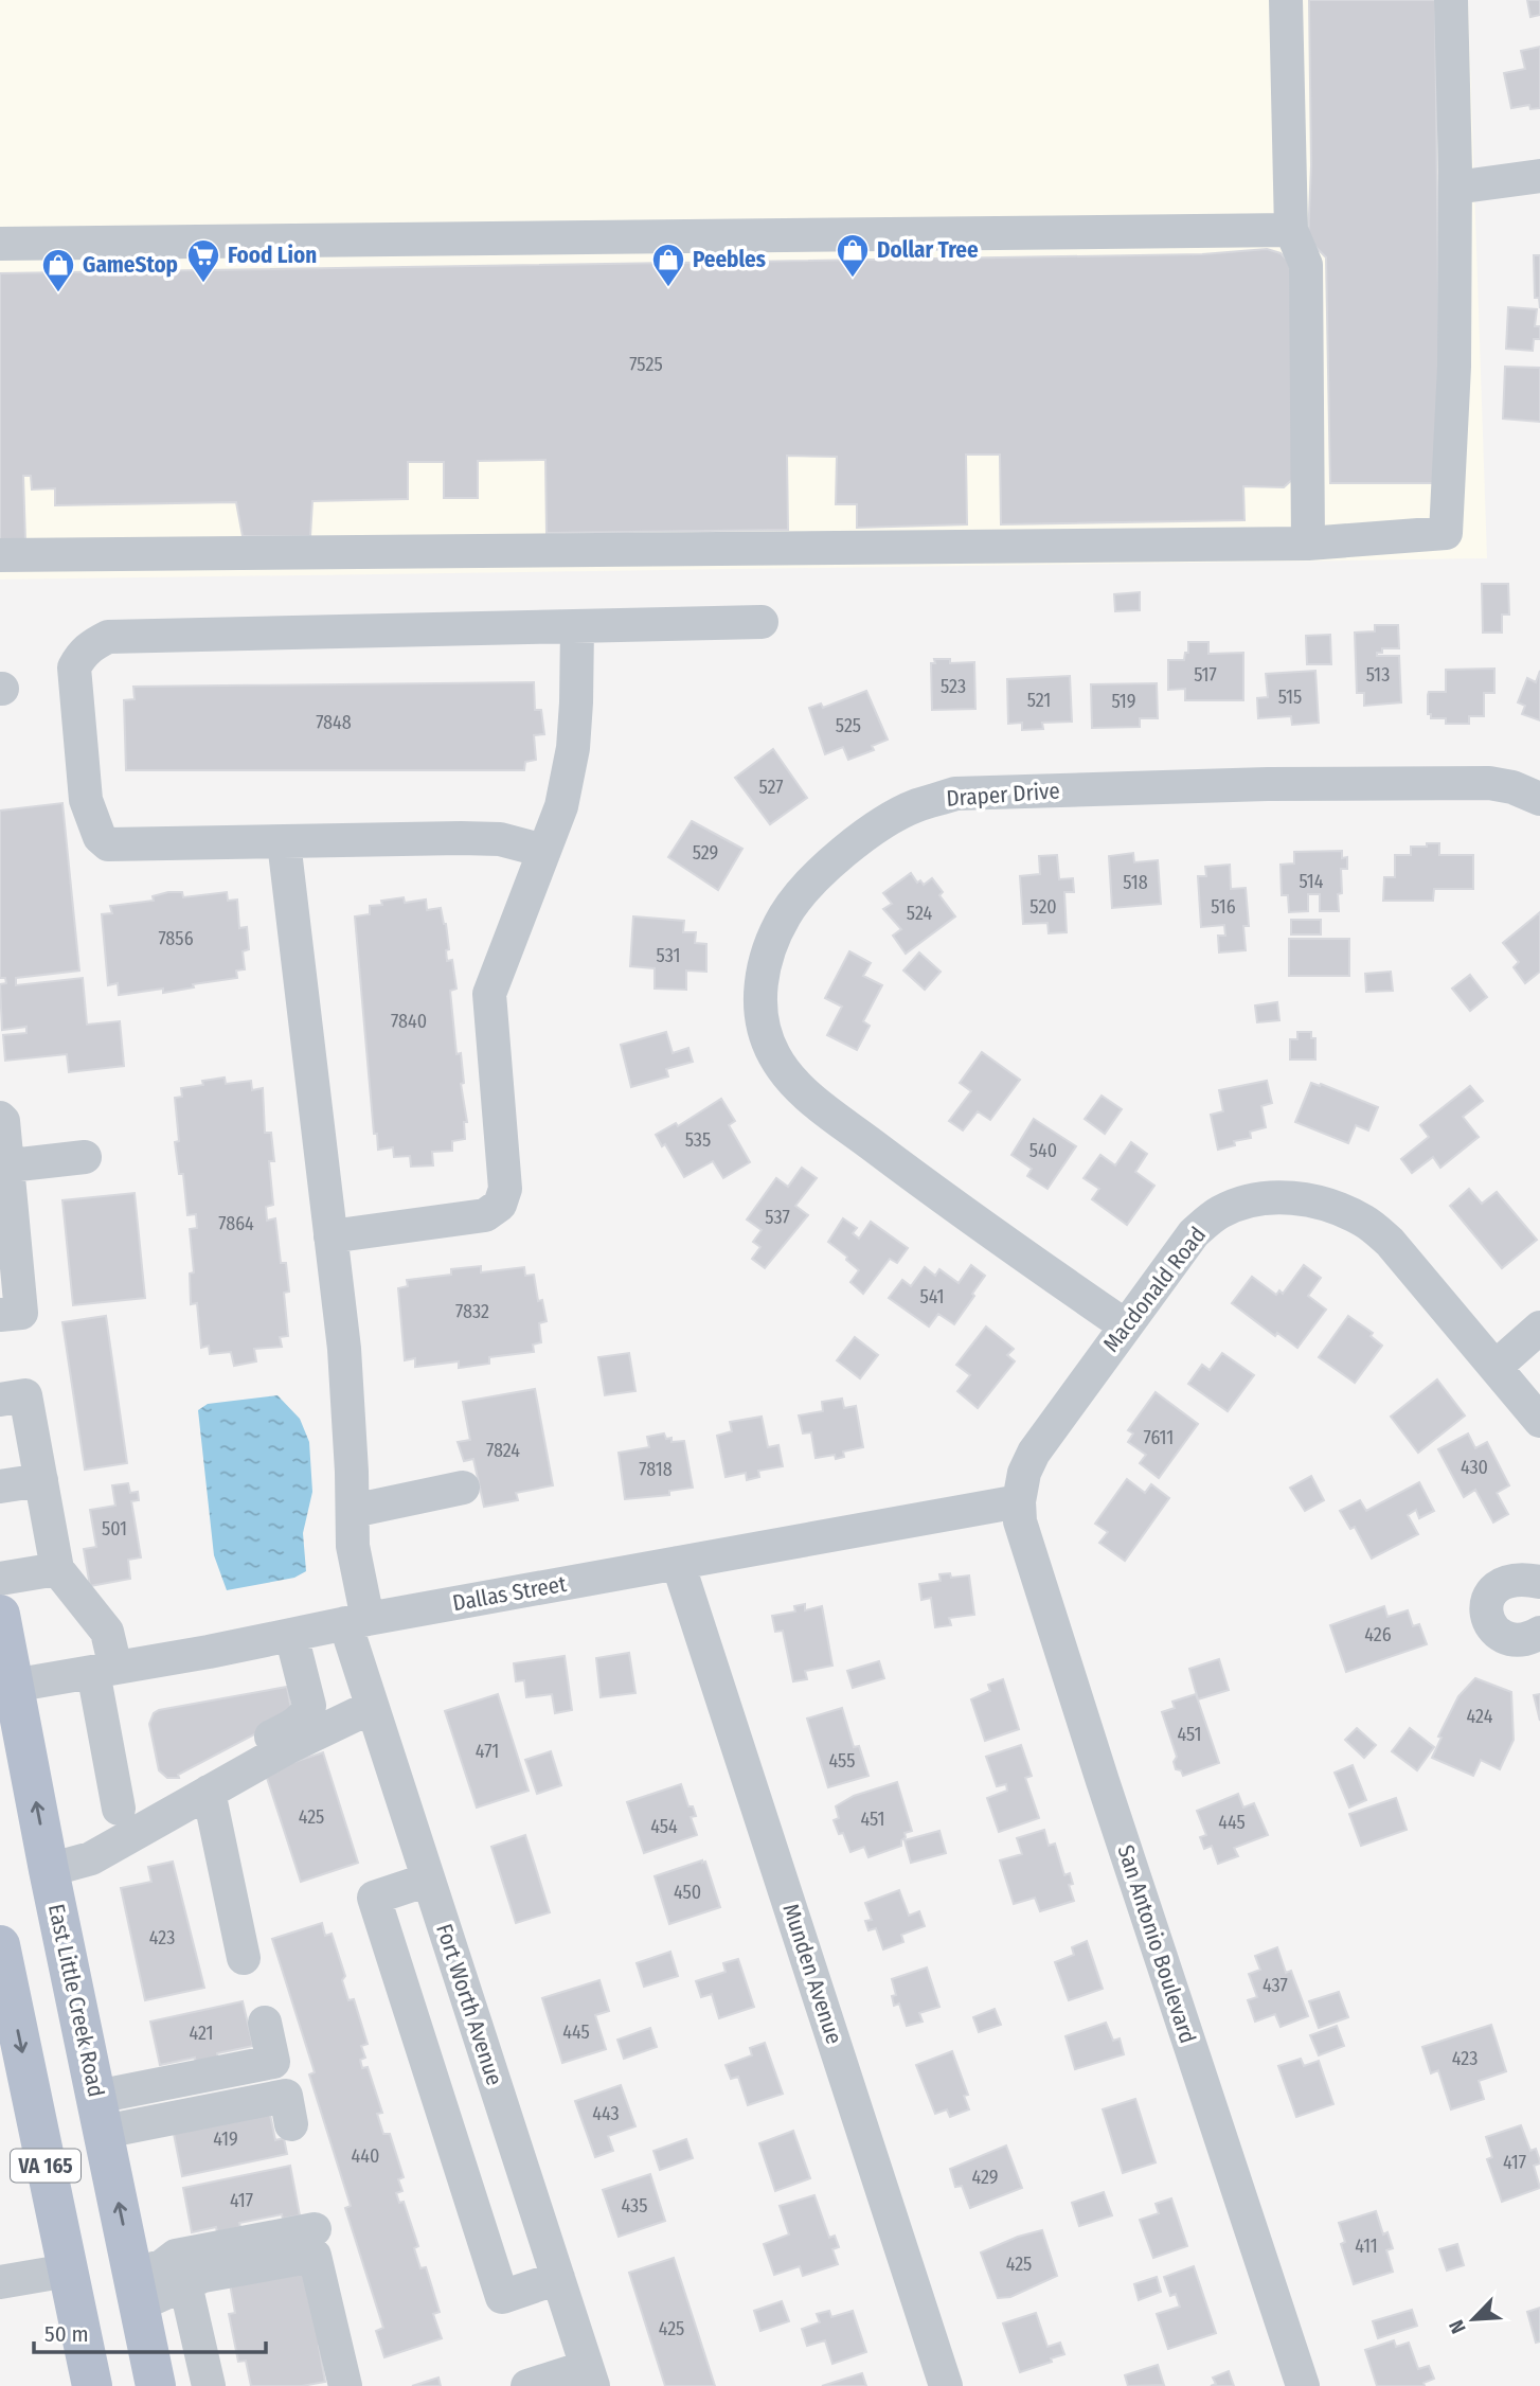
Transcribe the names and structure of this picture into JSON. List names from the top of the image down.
{
  "streets": {
    "main road": ["East Little Creek Road", "VA 165"],
    "street": [
      "Draper Drive",
      "Macdonald Road",
      "Dallas Street",
      "San Antonio Boulevard",
      "Munden Avenue",
      "Fort Worth Avenue"
    ]
  },
  "crossings": [
    ["Draper Drive", "Macdonald Road"],
    ["Macdonald Road", "Dallas Street"],
    ["Macdonald Road", "San Antonio Boulevard"],
    ["Dallas Street", "San Antonio Boulevard"],
    ["Dallas Street", "Munden Avenue"],
    ["Dallas Street", "East Little Creek Road"],
    ["Dallas Street", "Fort Worth Avenue"]
  ],
  "places": {
    "shop": ["Dollar Tree", "Peebles", "GameStop"],
    "supermarket": ["Food Lion"]
  },
  "house_numbers": [
    "7525",
    "517",
    "513",
    "523",
    "515",
    "521",
    "519",
    "7848",
    "525",
    "527",
    "529",
    "514",
    "518",
    "520",
    "516",
    "524",
    "7856",
    "531",
    "7840",
    "535",
    "540",
    "537",
    "7864",
    "541",
    "7832",
    "7611",
    "7824",
    "430",
    "7818",
    "501",
    "426",
    "424",
    "451",
    "471",
    "455",
    "425",
    "451",
    "445",
    "454",
    "450",
    "423",
    "437",
    "445",
    "421",
    "423",
    "443",
    "419",
    "440",
    "417",
    "429",
    "417",
    "435",
    "411",
    "425",
    "425"
  ],
  "scale_bar": "50 m",
  "north": "bottom left"
}
